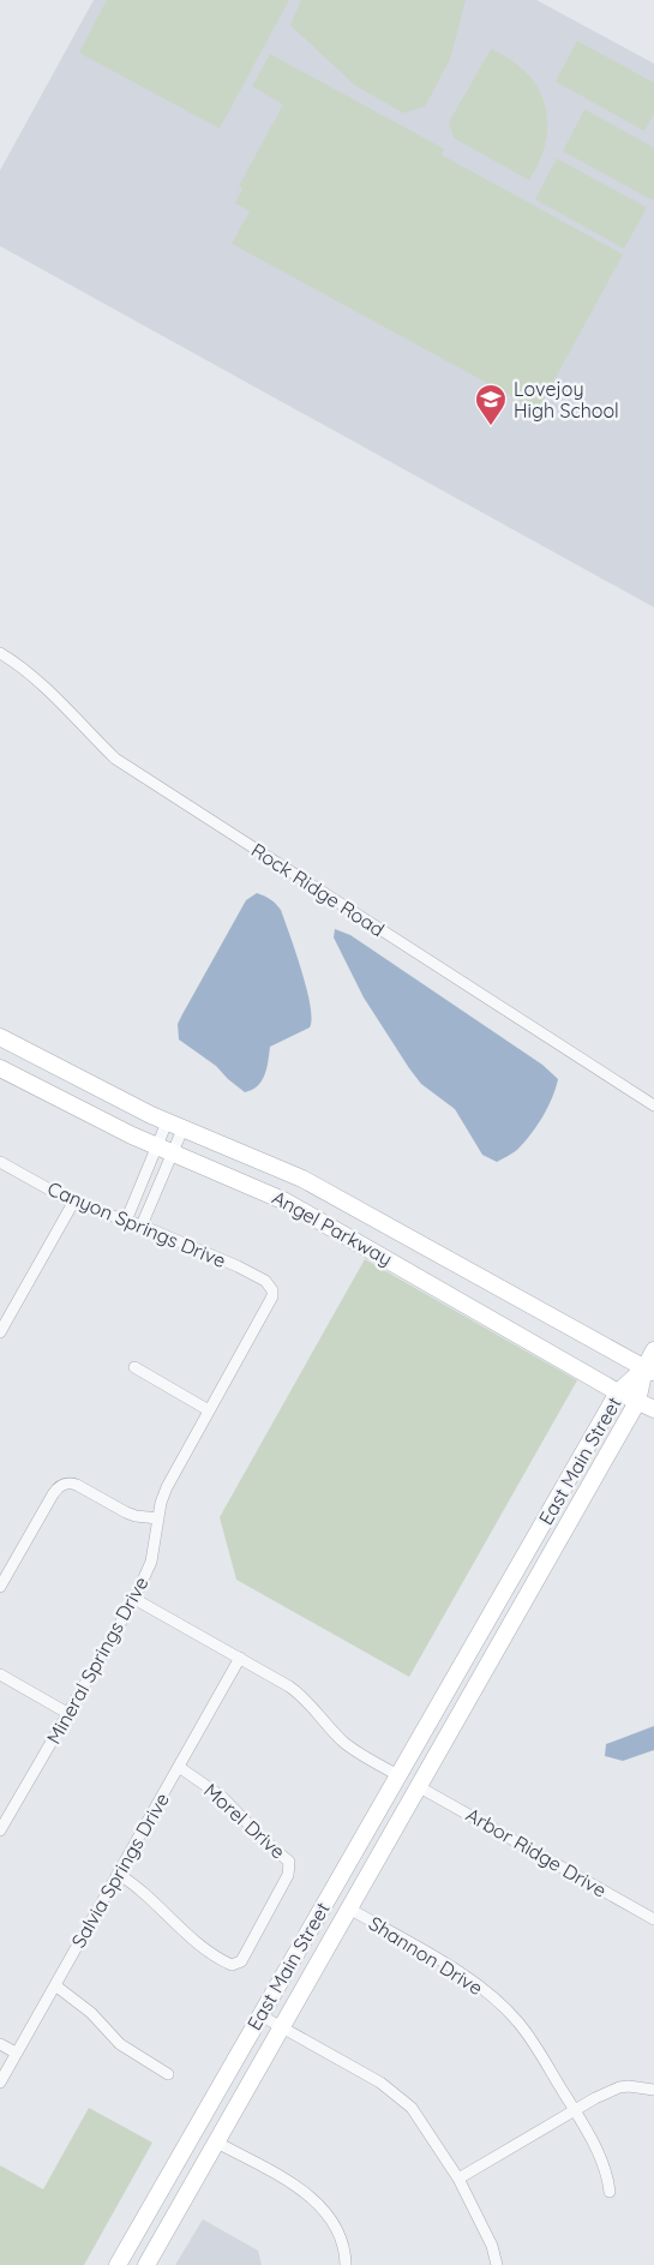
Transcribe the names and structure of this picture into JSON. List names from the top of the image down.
{
  "streets": {
    "main road": ["Angel Parkway", "East Main Street"],
    "street": [
      "Rock Ridge Road",
      "Canyon Springs Drive",
      "Mineral Springs Drive",
      "Morel Drive",
      "Arbor Ridge Drive",
      "Salvia Springs Drive",
      "Shannon Drive"
    ]
  },
  "crossings": [
    ["Canyon Springs Drive", "Mineral Springs Drive"],
    ["Angel Parkway", "East Main Street"],
    ["East Main Street", "Arbor Ridge Drive"],
    ["East Main Street", "Shannon Drive"],
    ["Morel Drive", "Salvia Springs Drive"]
  ],
  "places": {
    "school or university": ["Lovejoy High School"]
  }
}
